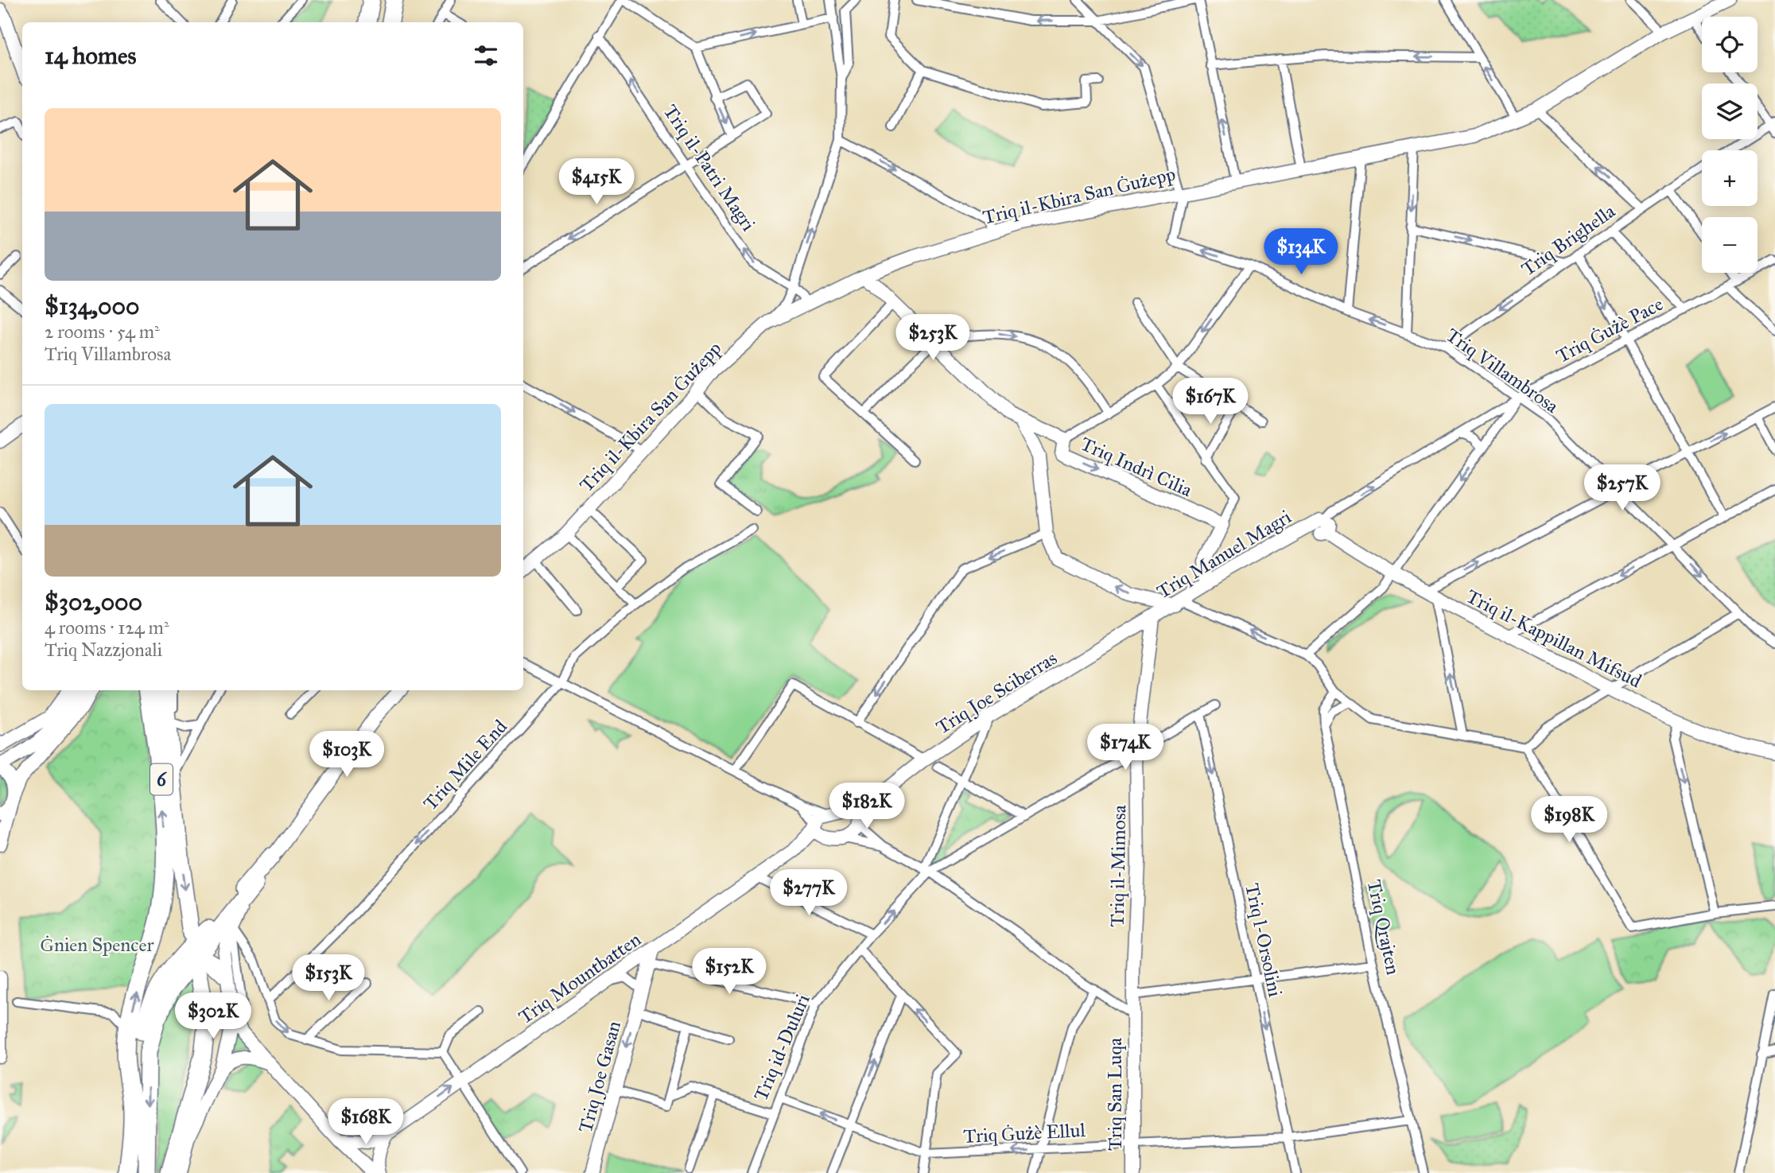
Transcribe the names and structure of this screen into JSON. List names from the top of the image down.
{
  "streets": {
    "highway": ["6"],
    "street": [
      "Triq il-Patri Magri",
      "Triq il-Kbira San Ġużepp",
      "Triq Brighella",
      "Triq Ġużè Pace",
      "Triq Villambrosa",
      "Triq Indrì Cilia",
      "Triq Manuel Magri",
      "Triq il-Kappillan Mifsud",
      "Triq Joe Sciberras",
      "Triq Mile End",
      "Triq il-Mimosa",
      "Triq Qrajten",
      "Triq l-Orsolini",
      "Triq Mountbatten",
      "Triq id-Duluri",
      "Triq Joe Gasan",
      "Triq San Luqa",
      "Triq Ġużè Ellul"
    ]
  },
  "crossings": [
    ["Triq il-Patri Magri", "Triq il-Kbira San Ġużepp"],
    ["Triq il-Kbira San Ġużepp", "Triq Villambrosa"],
    ["Triq il-Kbira San Ġużepp", "Triq Indrì Cilia"],
    ["Triq Brighella", "Triq Villambrosa"],
    ["Triq Ġużè Pace", "Triq Villambrosa"],
    ["Triq Ġużè Pace", "Triq Manuel Magri"],
    ["Triq Ġużè Pace", "Triq il-Kappillan Mifsud"],
    ["Triq Manuel Magri", "Triq il-Kappillan Mifsud"],
    ["Triq Manuel Magri", "Triq Joe Sciberras"],
    ["Triq Manuel Magri", "Triq il-Mimosa"],
    ["Triq Joe Sciberras", "Triq il-Mimosa"],
    ["Triq il-Mimosa", "Triq San Luqa"],
    ["Triq Qrajten", "Triq Ġużè Ellul"],
    ["Triq l-Orsolini", "Triq Ġużè Ellul"],
    ["Triq Mountbatten", "Triq Joe Gasan"],
    ["Triq id-Duluri", "Triq Ġużè Ellul"],
    ["Triq San Luqa", "Triq Ġużè Ellul"]
  ],
  "one_way": ["Triq Brighella", "Triq Mile End", "Triq l-Orsolini"],
  "parks": ["Ġnien Spencer"],
  "page": {
    "map_buttons": ["+", "−"],
    "heading": "14 homes",
    "list": [
      {
        "name": "$134,000",
        "note": "2 rooms · 54 m² · Triq Villambrosa"
      },
      {
        "name": "$302,000",
        "note": "4 rooms · 124 m² · Triq Nazzjonali"
      }
    ],
    "price": [
      "$415K",
      "$134K",
      "$253K",
      "$167K",
      "$257K",
      "$174K",
      "$103K",
      "$182K",
      "$198K",
      "$277K",
      "$152K",
      "$153K",
      "$302K",
      "$168K"
    ]
  }
}
